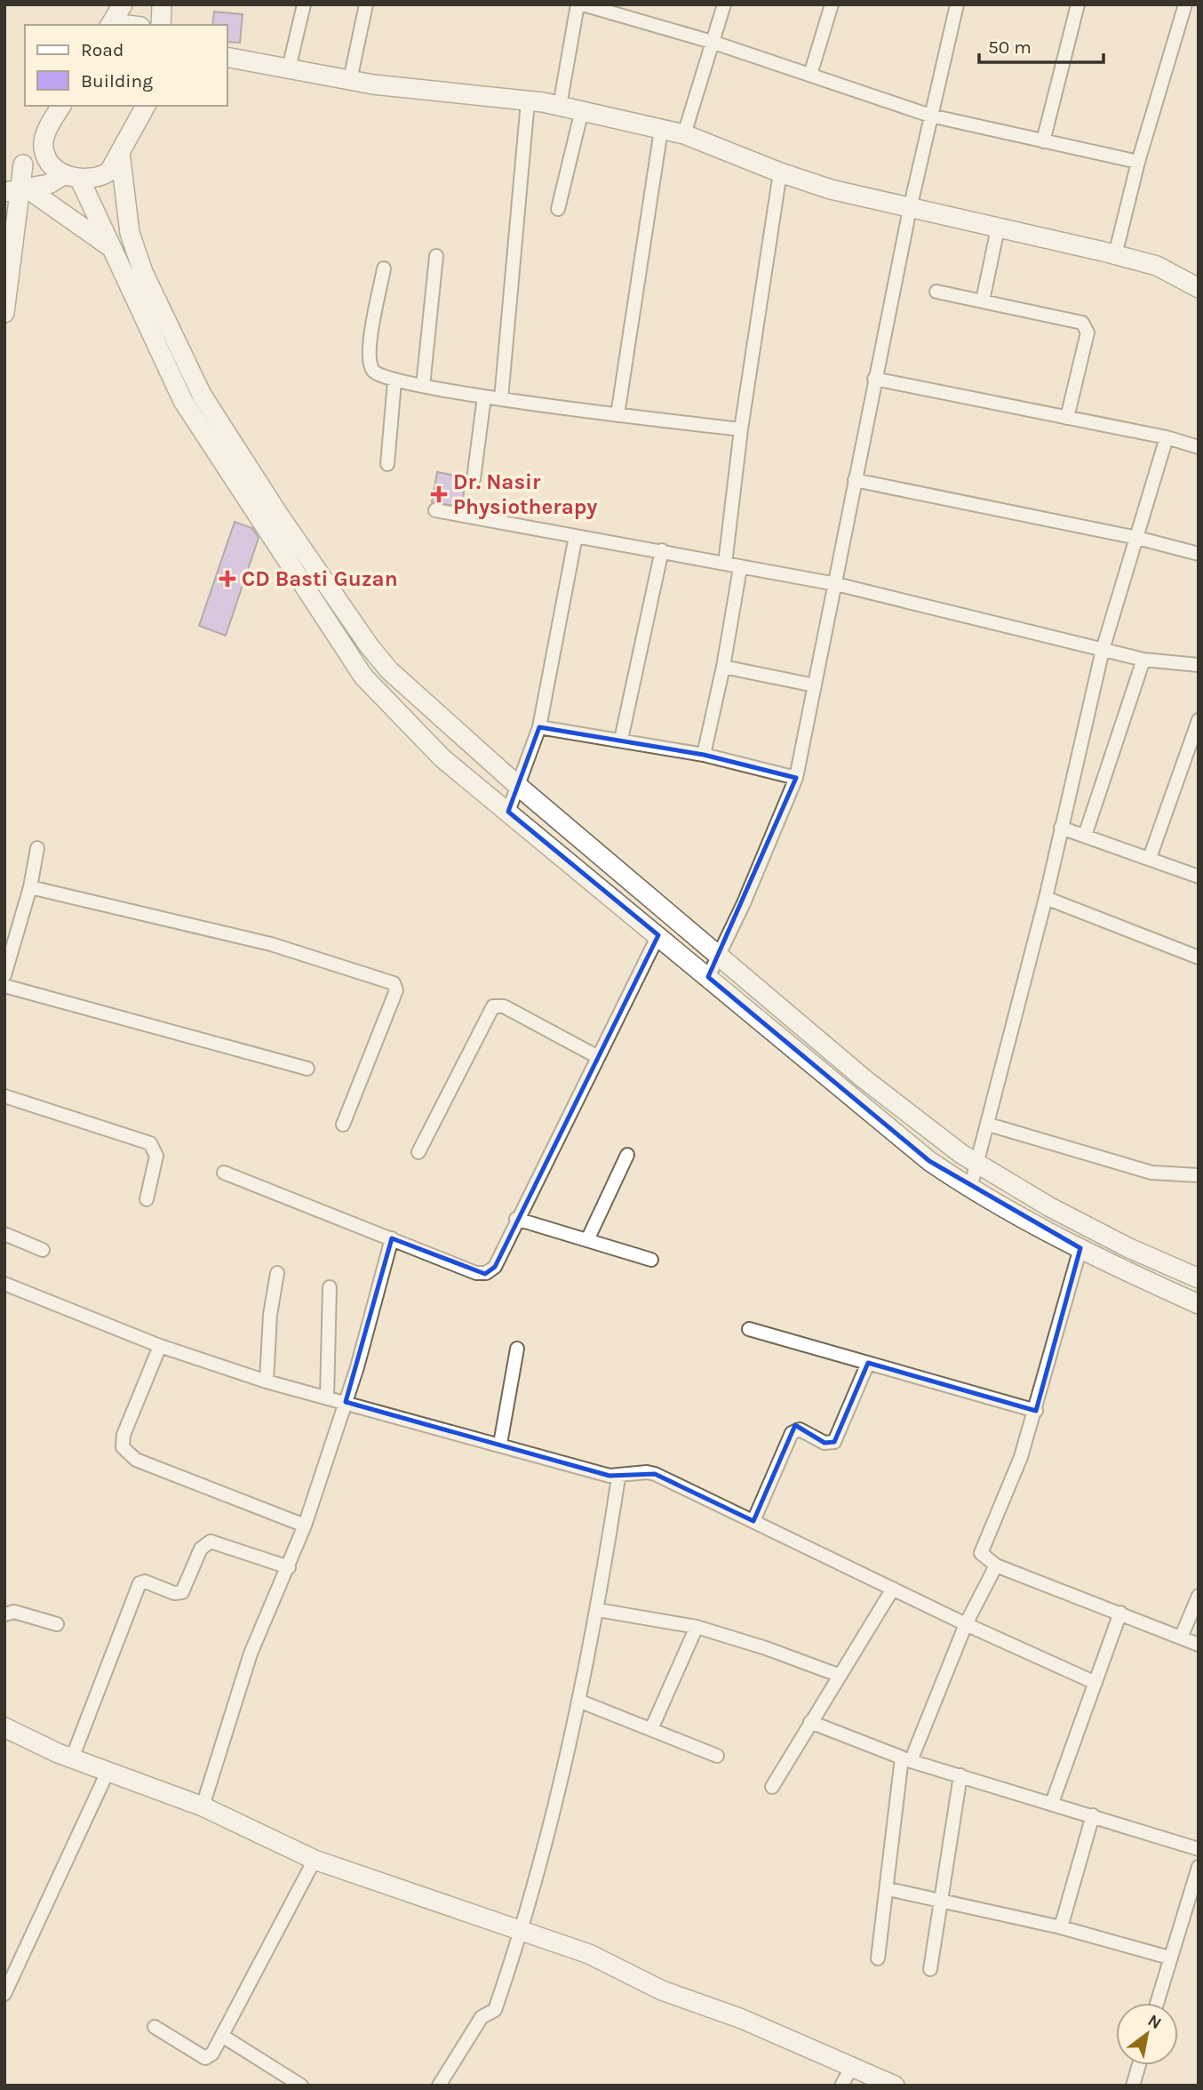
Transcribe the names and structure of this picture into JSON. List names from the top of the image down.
{
  "places": {
    "health": ["Dr. Nasir Physiotherapy", "CD Basti Guzan"]
  },
  "legend": ["Road", "Building"],
  "scale_bar": "50 m",
  "north": "top right"
}
